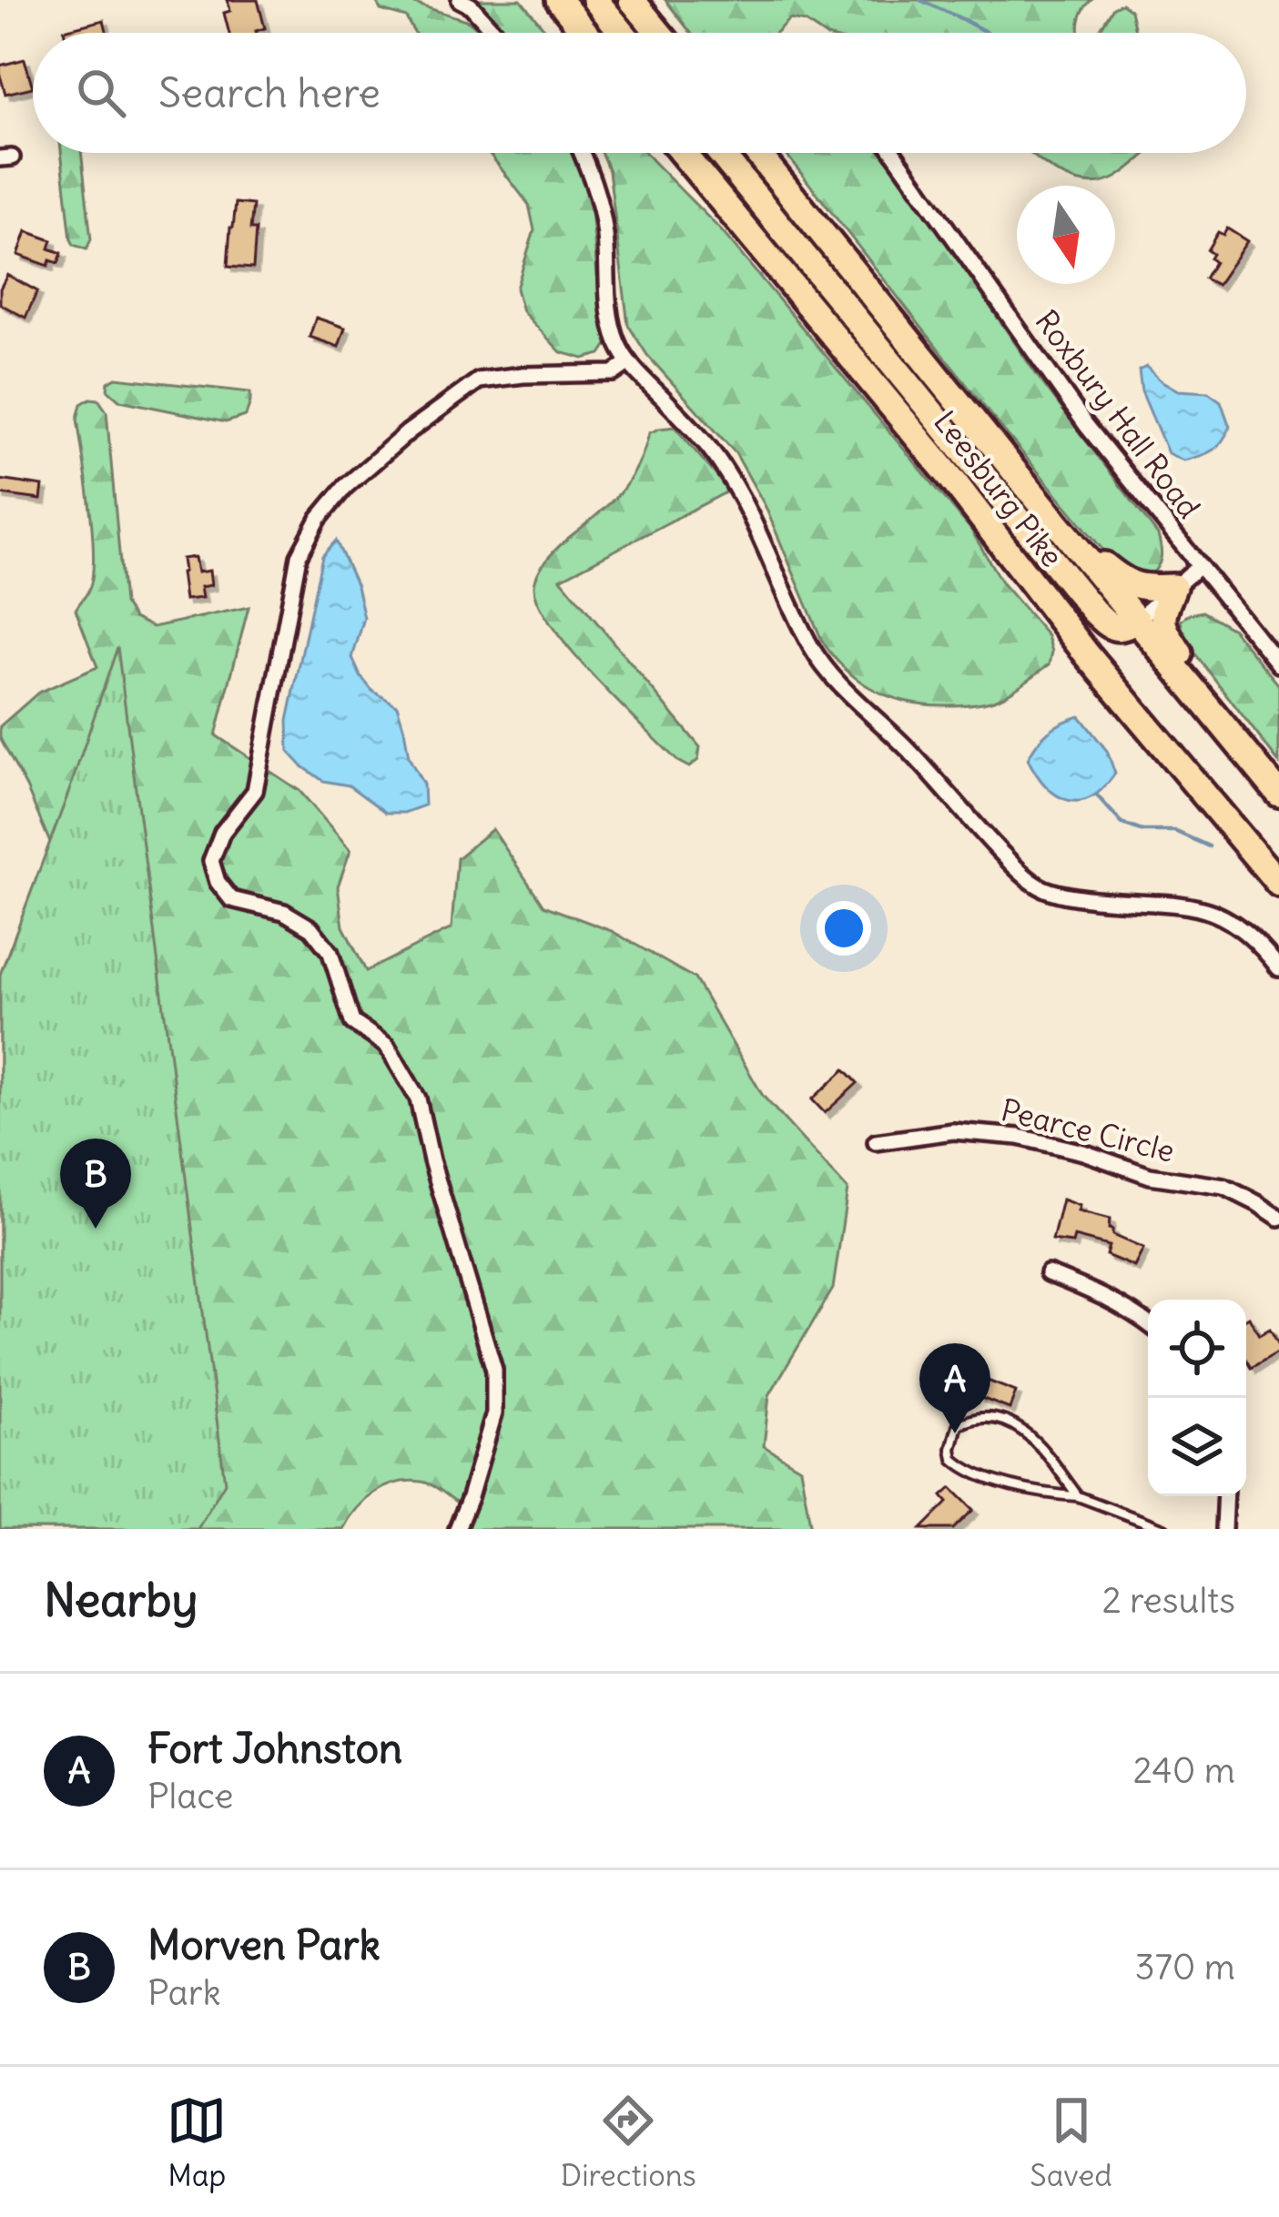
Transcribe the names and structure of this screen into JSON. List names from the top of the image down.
{
  "streets": {
    "highway": ["Leesburg Pike"],
    "street": ["Roxbury Hall Road", "Pearce Circle"]
  },
  "north": "bottom",
  "page": {
    "search": "Search here",
    "pins": ["B", "A"],
    "heading": ["Nearby", "2 results"],
    "list": [
      {
        "mark": "A",
        "name": "Fort Johnston",
        "note": "Place",
        "value": "240 m"
      },
      {
        "mark": "B",
        "name": "Morven Park",
        "note": "Park",
        "value": "370 m"
      }
    ],
    "nav": ["Map", "Directions", "Saved"]
  }
}
